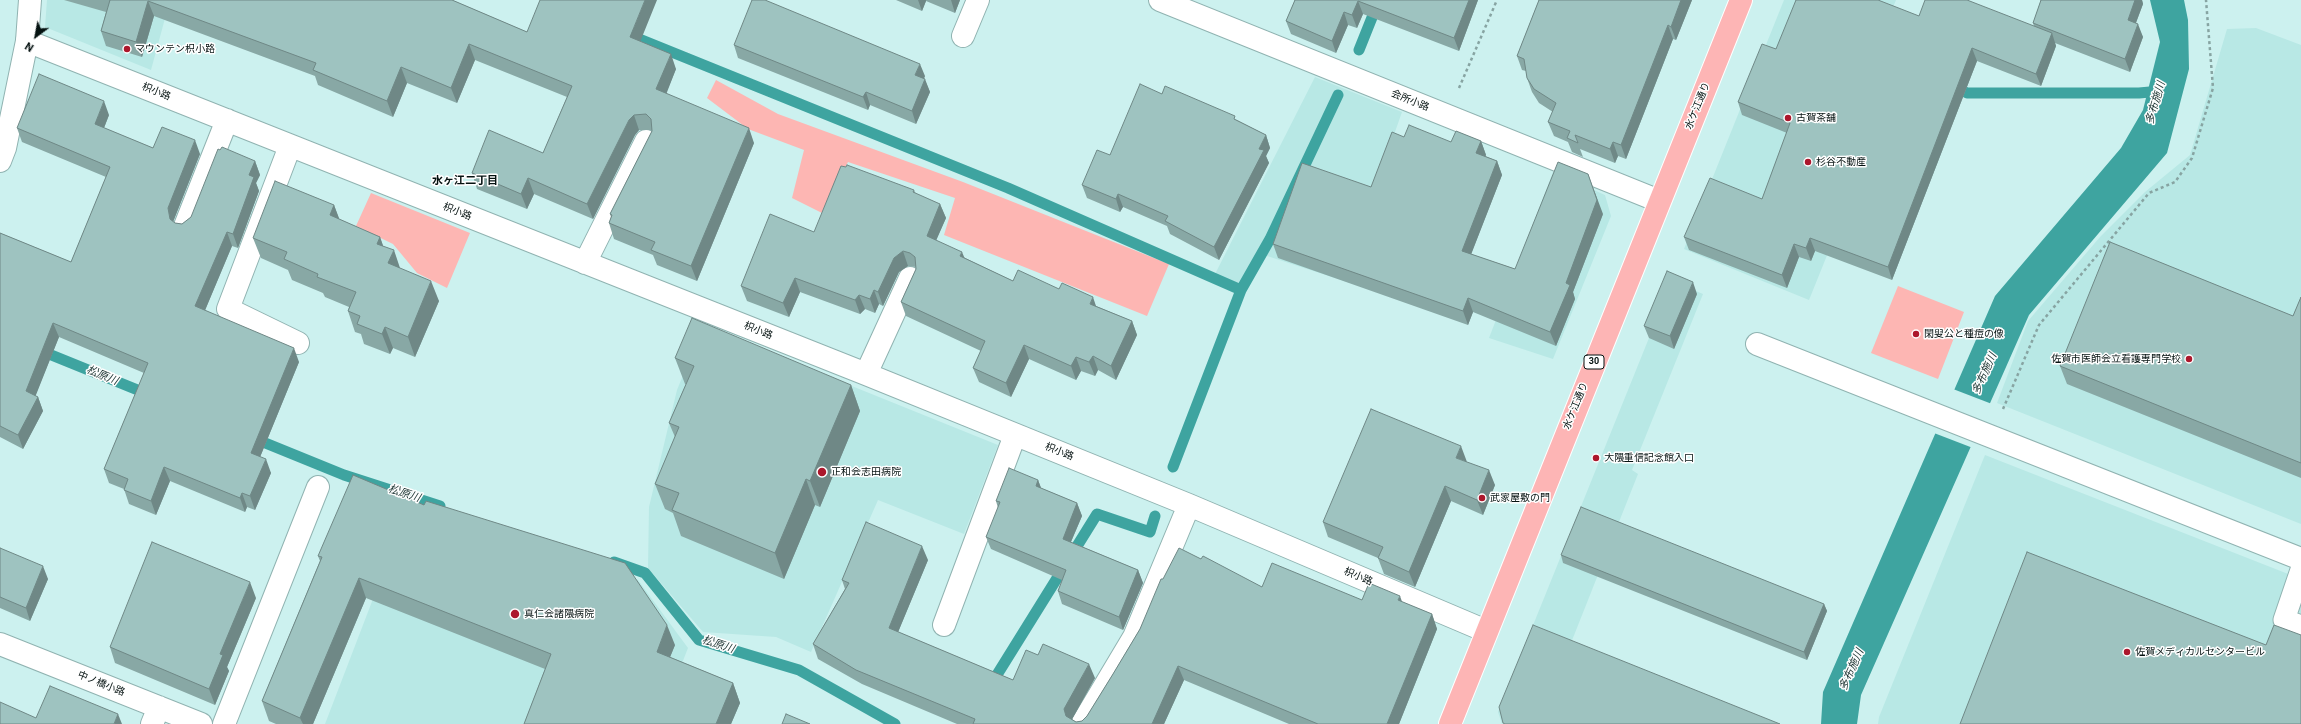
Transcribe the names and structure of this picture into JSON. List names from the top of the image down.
{
  "streets": {
    "main road": ["水ケ江通り", "30"],
    "street": ["枳小路", "会所小路", "中ノ橋小路"]
  },
  "crossings": [
    ["枳小路", "水ケ江通り"],
    ["会所小路", "水ケ江通り"]
  ],
  "districts": ["水ヶ江二丁目"],
  "water": ["多布施川", "松原川"],
  "places": [
    "マウンテン枳小路",
    "古賀茶舗",
    "杉谷不動産",
    "閑叟公と種痘の像",
    "佐賀市医師会立看護専門学校",
    "大隈重信記念館入口",
    "正和会志田病院",
    "武家屋敷の門",
    "真仁会諸隈病院",
    "佐賀メディカルセンタービル"
  ],
  "north": "bottom left"
}
